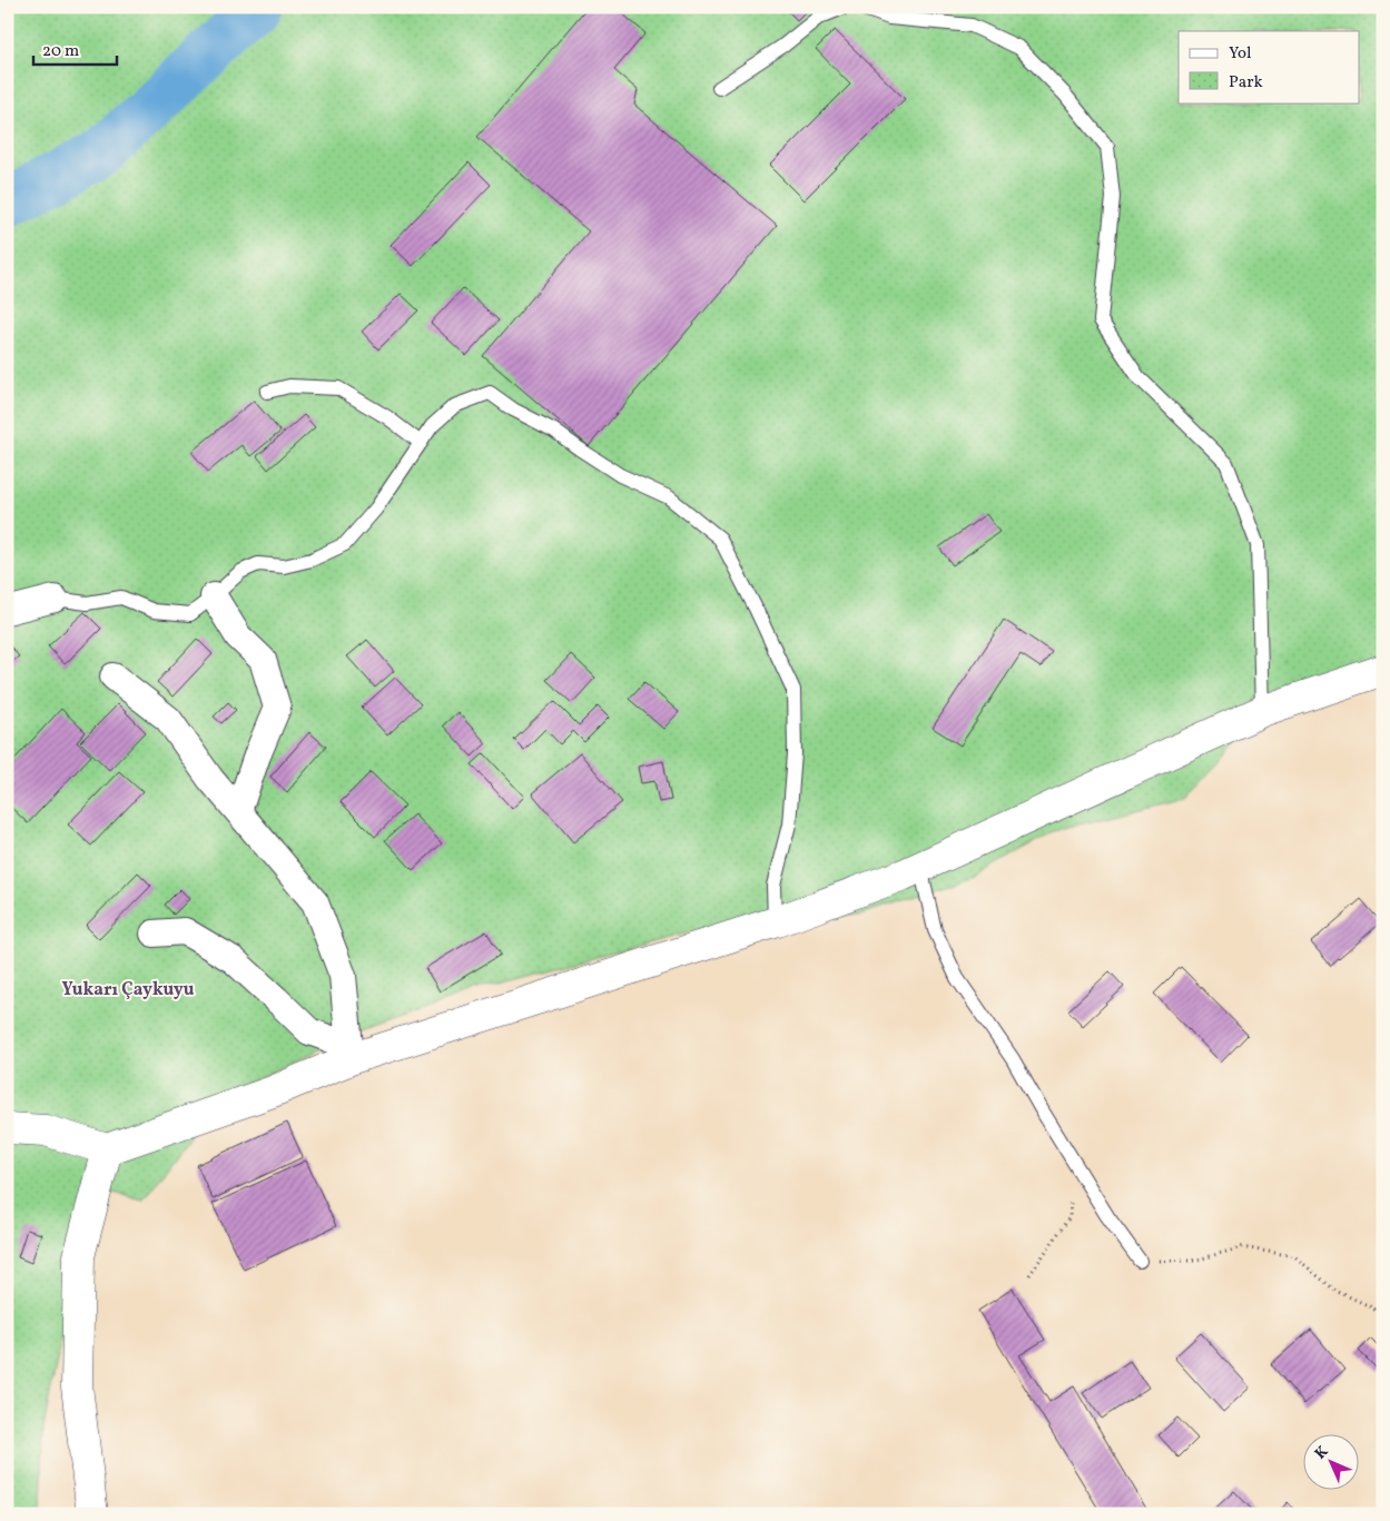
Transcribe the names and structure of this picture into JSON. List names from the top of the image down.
{
  "districts": ["Yukarı Çaykuyu"],
  "legend": ["Yol", "Park"],
  "scale_bar": "20 m",
  "north": "top left"
}
